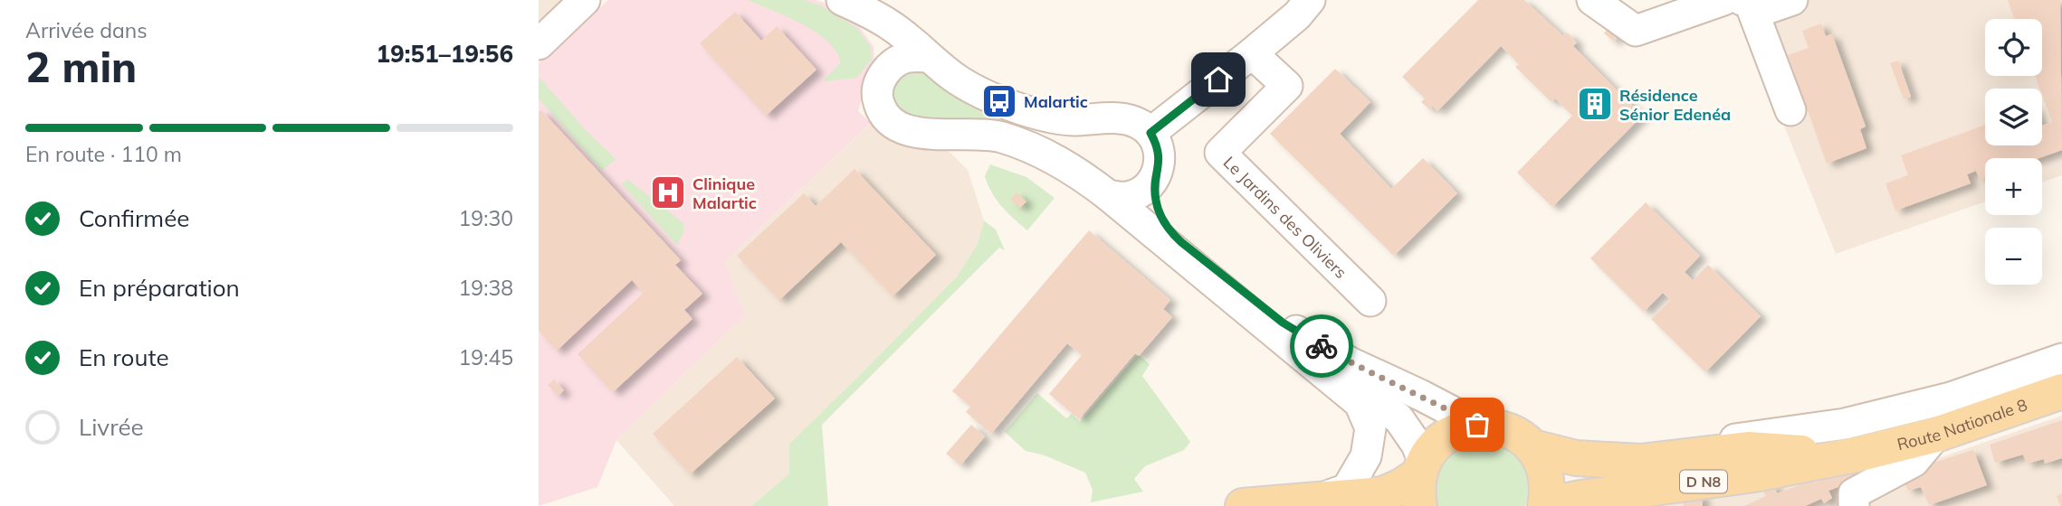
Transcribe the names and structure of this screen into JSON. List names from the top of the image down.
{
  "streets": {
    "main road": ["Route Nationale 8", "D N8"],
    "street": ["Le Jardins des Oliviers"]
  },
  "crossings": [
    ["Route Nationale 8", "D N8"]
  ],
  "places": {
    "bus stop": ["Malartic"],
    "building": ["Résidence Sénior Edenéa"],
    "hospital": ["Clinique Malartic"]
  },
  "page": {
    "heading": ["2 min", "Arrivée dans", "19:51–19:56"],
    "map_buttons": ["+", "−"],
    "bar": "En route · 110 m",
    "list": [
      ["Confirmée", "19:30"],
      ["En préparation", "19:38"],
      ["En route", "19:45"],
      "Livrée"
    ]
  }
}
